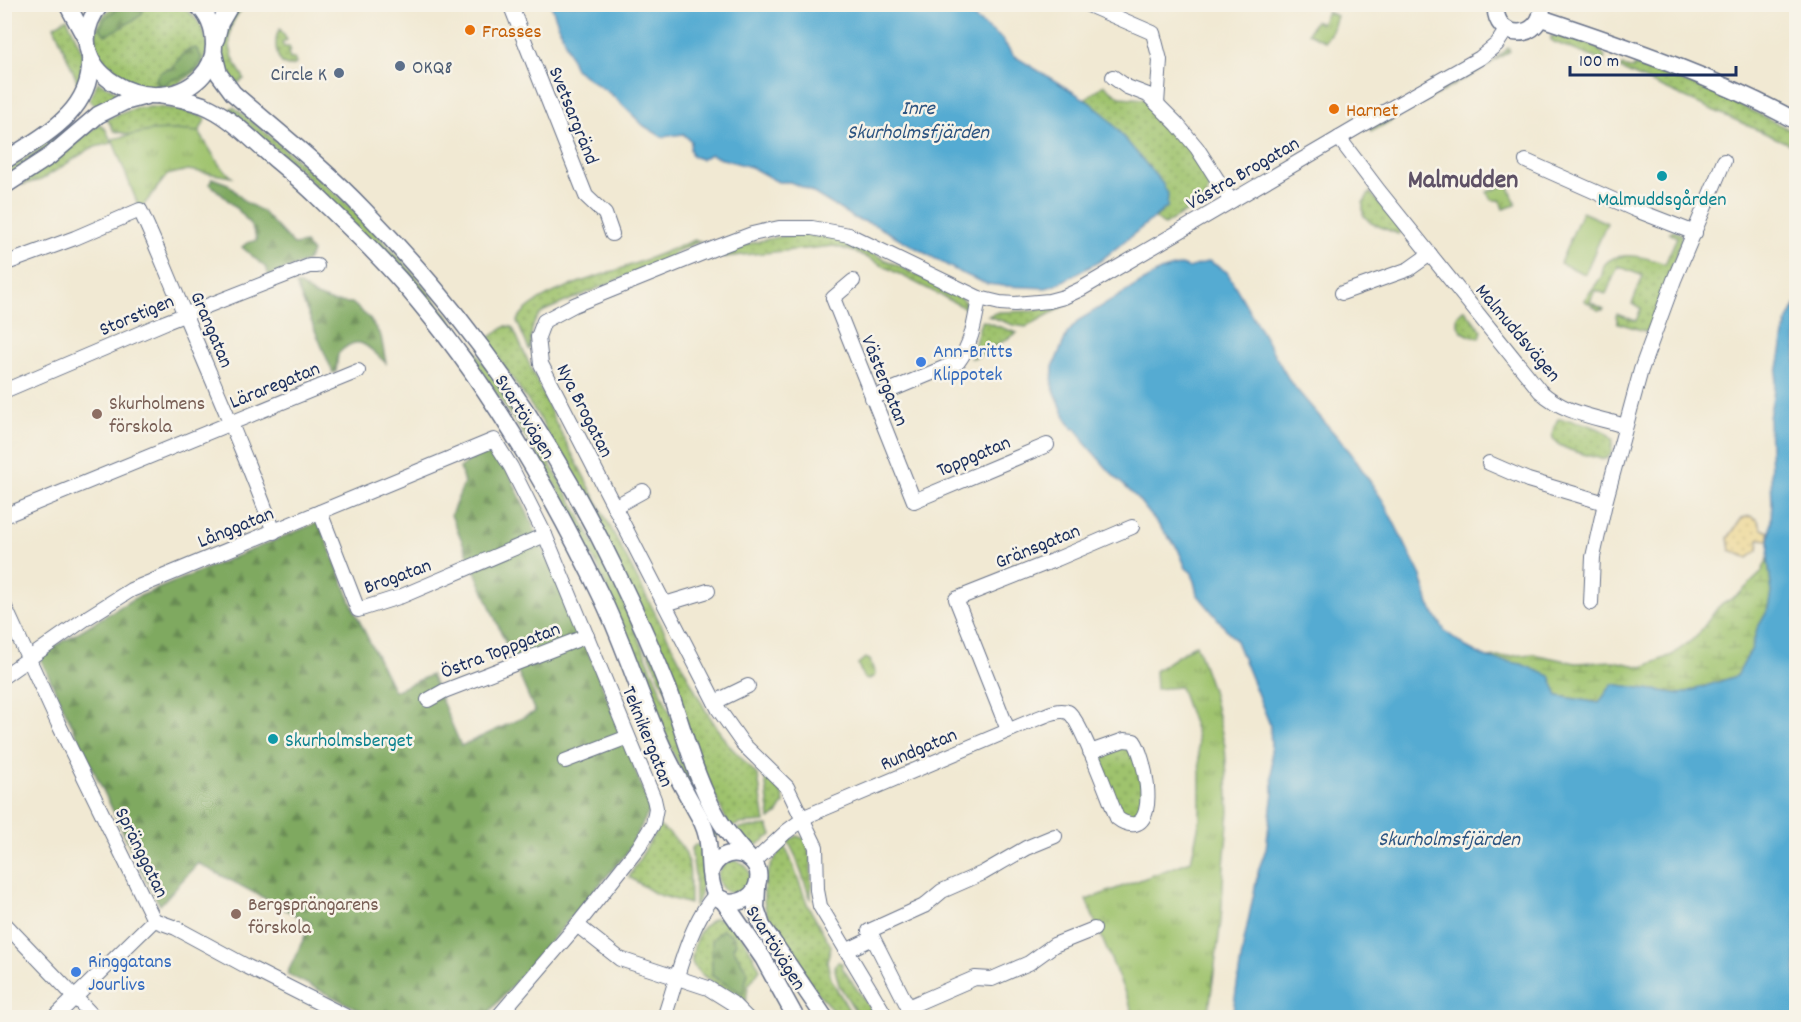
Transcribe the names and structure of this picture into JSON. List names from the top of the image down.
{
  "streets": {
    "main road": ["Svartövägen"],
    "street": [
      "Svetsargränd",
      "Västra Brogatan",
      "Storstigen",
      "Grangatan",
      "Malmuddsvägen",
      "Västergatan",
      "Läraregatan",
      "Nya Brogatan",
      "Toppgatan",
      "Långgatan",
      "Gränsgatan",
      "Brogatan",
      "Östra Toppgatan",
      "Teknikergatan",
      "Rundgatan",
      "Spränggatan"
    ]
  },
  "crossings": [
    ["Västra Brogatan", "Malmuddsvägen"],
    ["Västra Brogatan", "Nya Brogatan"],
    ["Storstigen", "Grangatan"],
    ["Grangatan", "Läraregatan"],
    ["Grangatan", "Långgatan"],
    ["Västergatan", "Toppgatan"],
    ["Nya Brogatan", "Rundgatan"],
    ["Svartövägen", "Rundgatan"],
    ["Långgatan", "Brogatan"],
    ["Långgatan", "Teknikergatan"],
    ["Långgatan", "Spränggatan"],
    ["Gränsgatan", "Rundgatan"],
    ["Brogatan", "Teknikergatan"],
    ["Östra Toppgatan", "Teknikergatan"]
  ],
  "districts": ["Malmudden"],
  "water": ["Inre Skurholmsfjärden", "Skurholmsfjärden"],
  "places": [
    "Frasses",
    "OKQ8",
    "Circle K",
    "Harnet",
    "Malmuddsgården",
    "Ann-Britts Klippotek",
    "Skurholmens förskola",
    "Skurholmsberget",
    "Bergsprängarens förskola",
    "Ringgatans Jourlivs"
  ],
  "scale_bar": "100 m"
}
